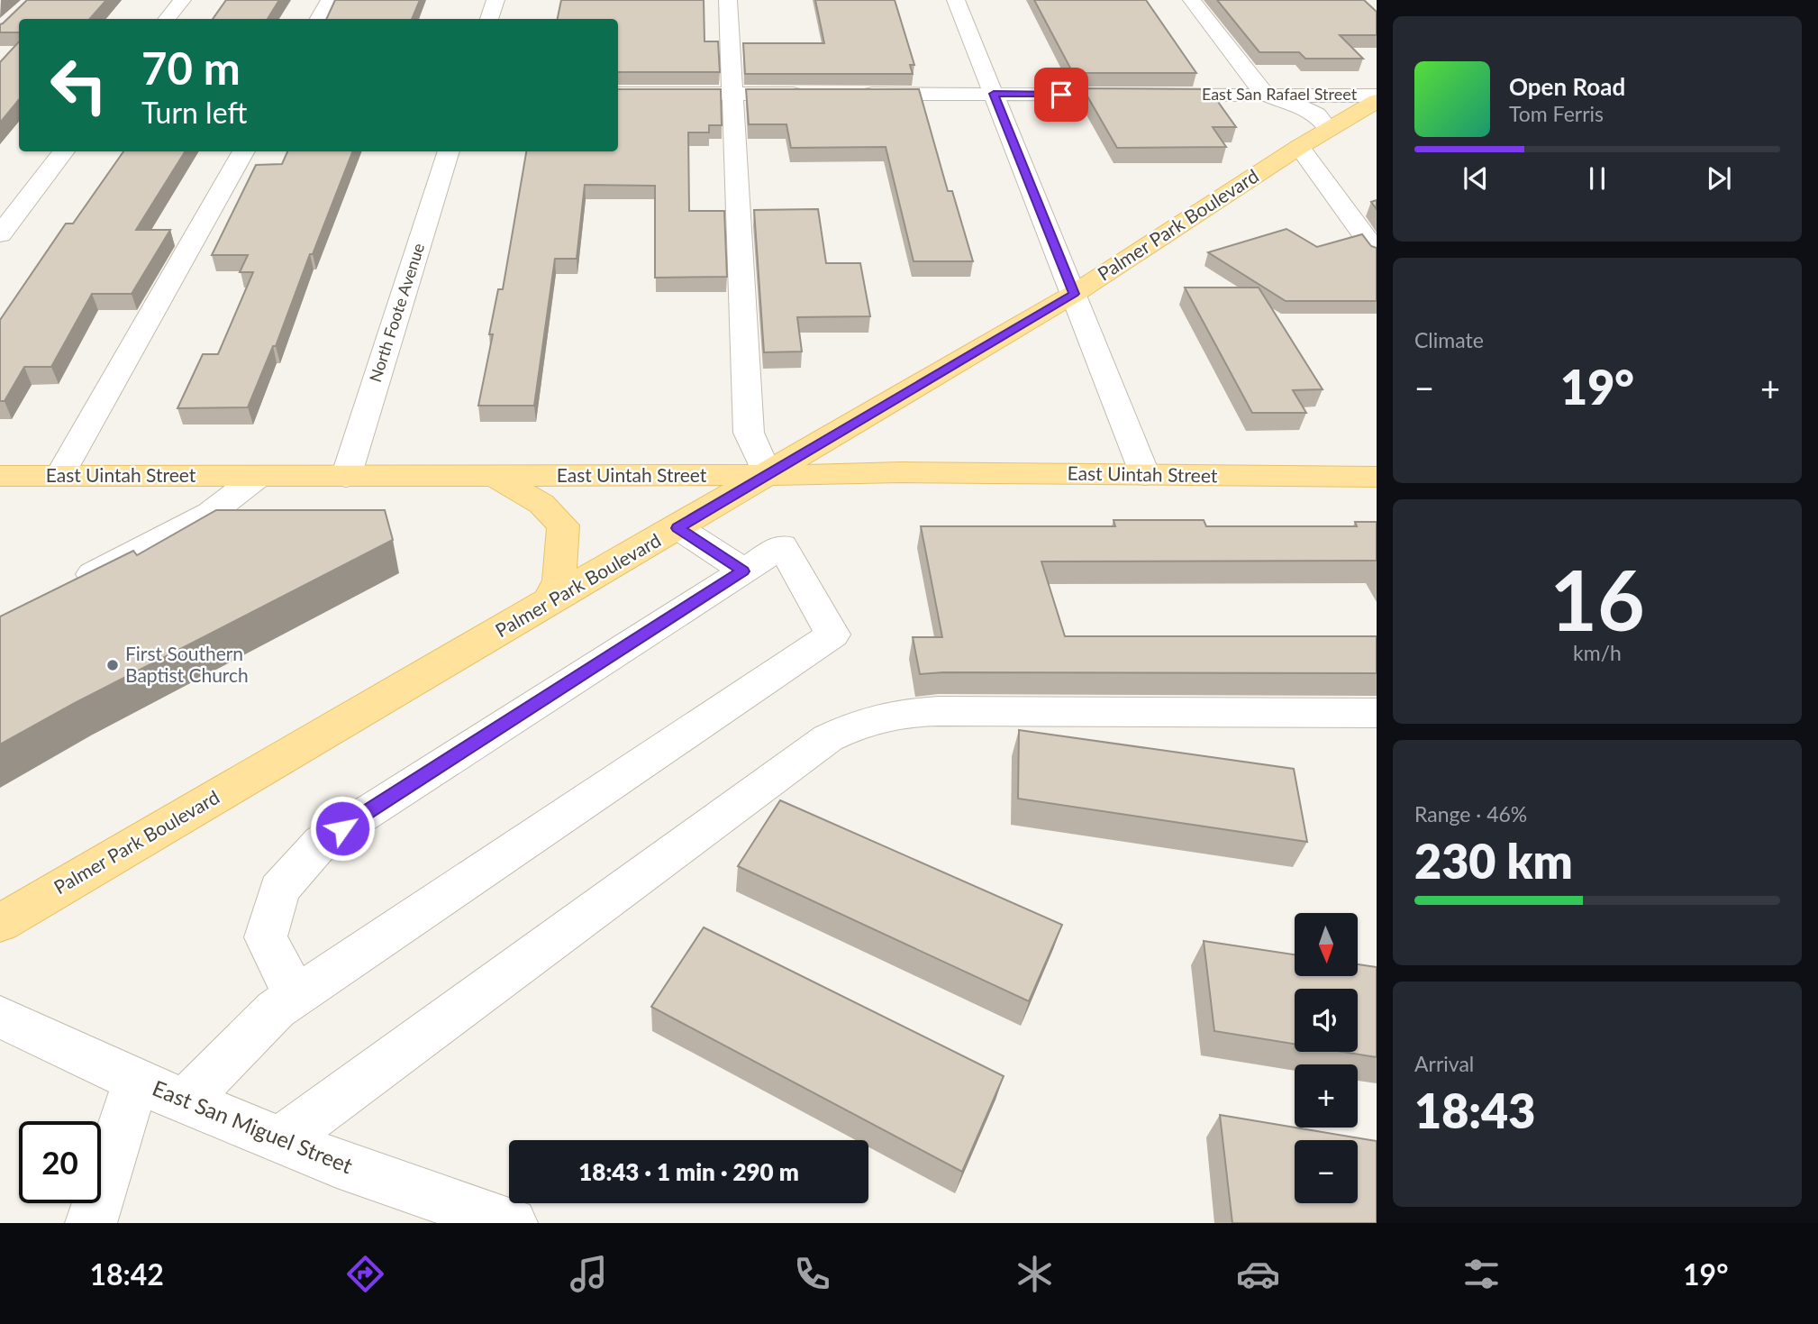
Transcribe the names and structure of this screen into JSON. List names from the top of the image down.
{
  "streets": {
    "main road": ["Palmer Park Boulevard", "East Uintah Street"],
    "street": ["East San Rafael Street", "North Foote Avenue", "East San Miguel Street"]
  },
  "crossings": [
    ["Palmer Park Boulevard", "East Uintah Street"],
    ["North Foote Avenue", "East Uintah Street"]
  ],
  "places": ["First Southern Baptist Church"],
  "north": "bottom",
  "page": {
    "turn": ["70 m", "Turn left"],
    "song": ["Open Road", "Tom Ferris"],
    "tile": [
      "Climate",
      ["16", "km/h"],
      ["Range · 46%", "230 km"],
      ["Arrival", "18:43"]
    ],
    "heat": ["−", "19°", "+"],
    "map_buttons": ["+", "−"],
    "limit": "20",
    "trip": "18:43 · 1 min · 290 m",
    "tabs": ["18:42", "19°"]
  }
}
